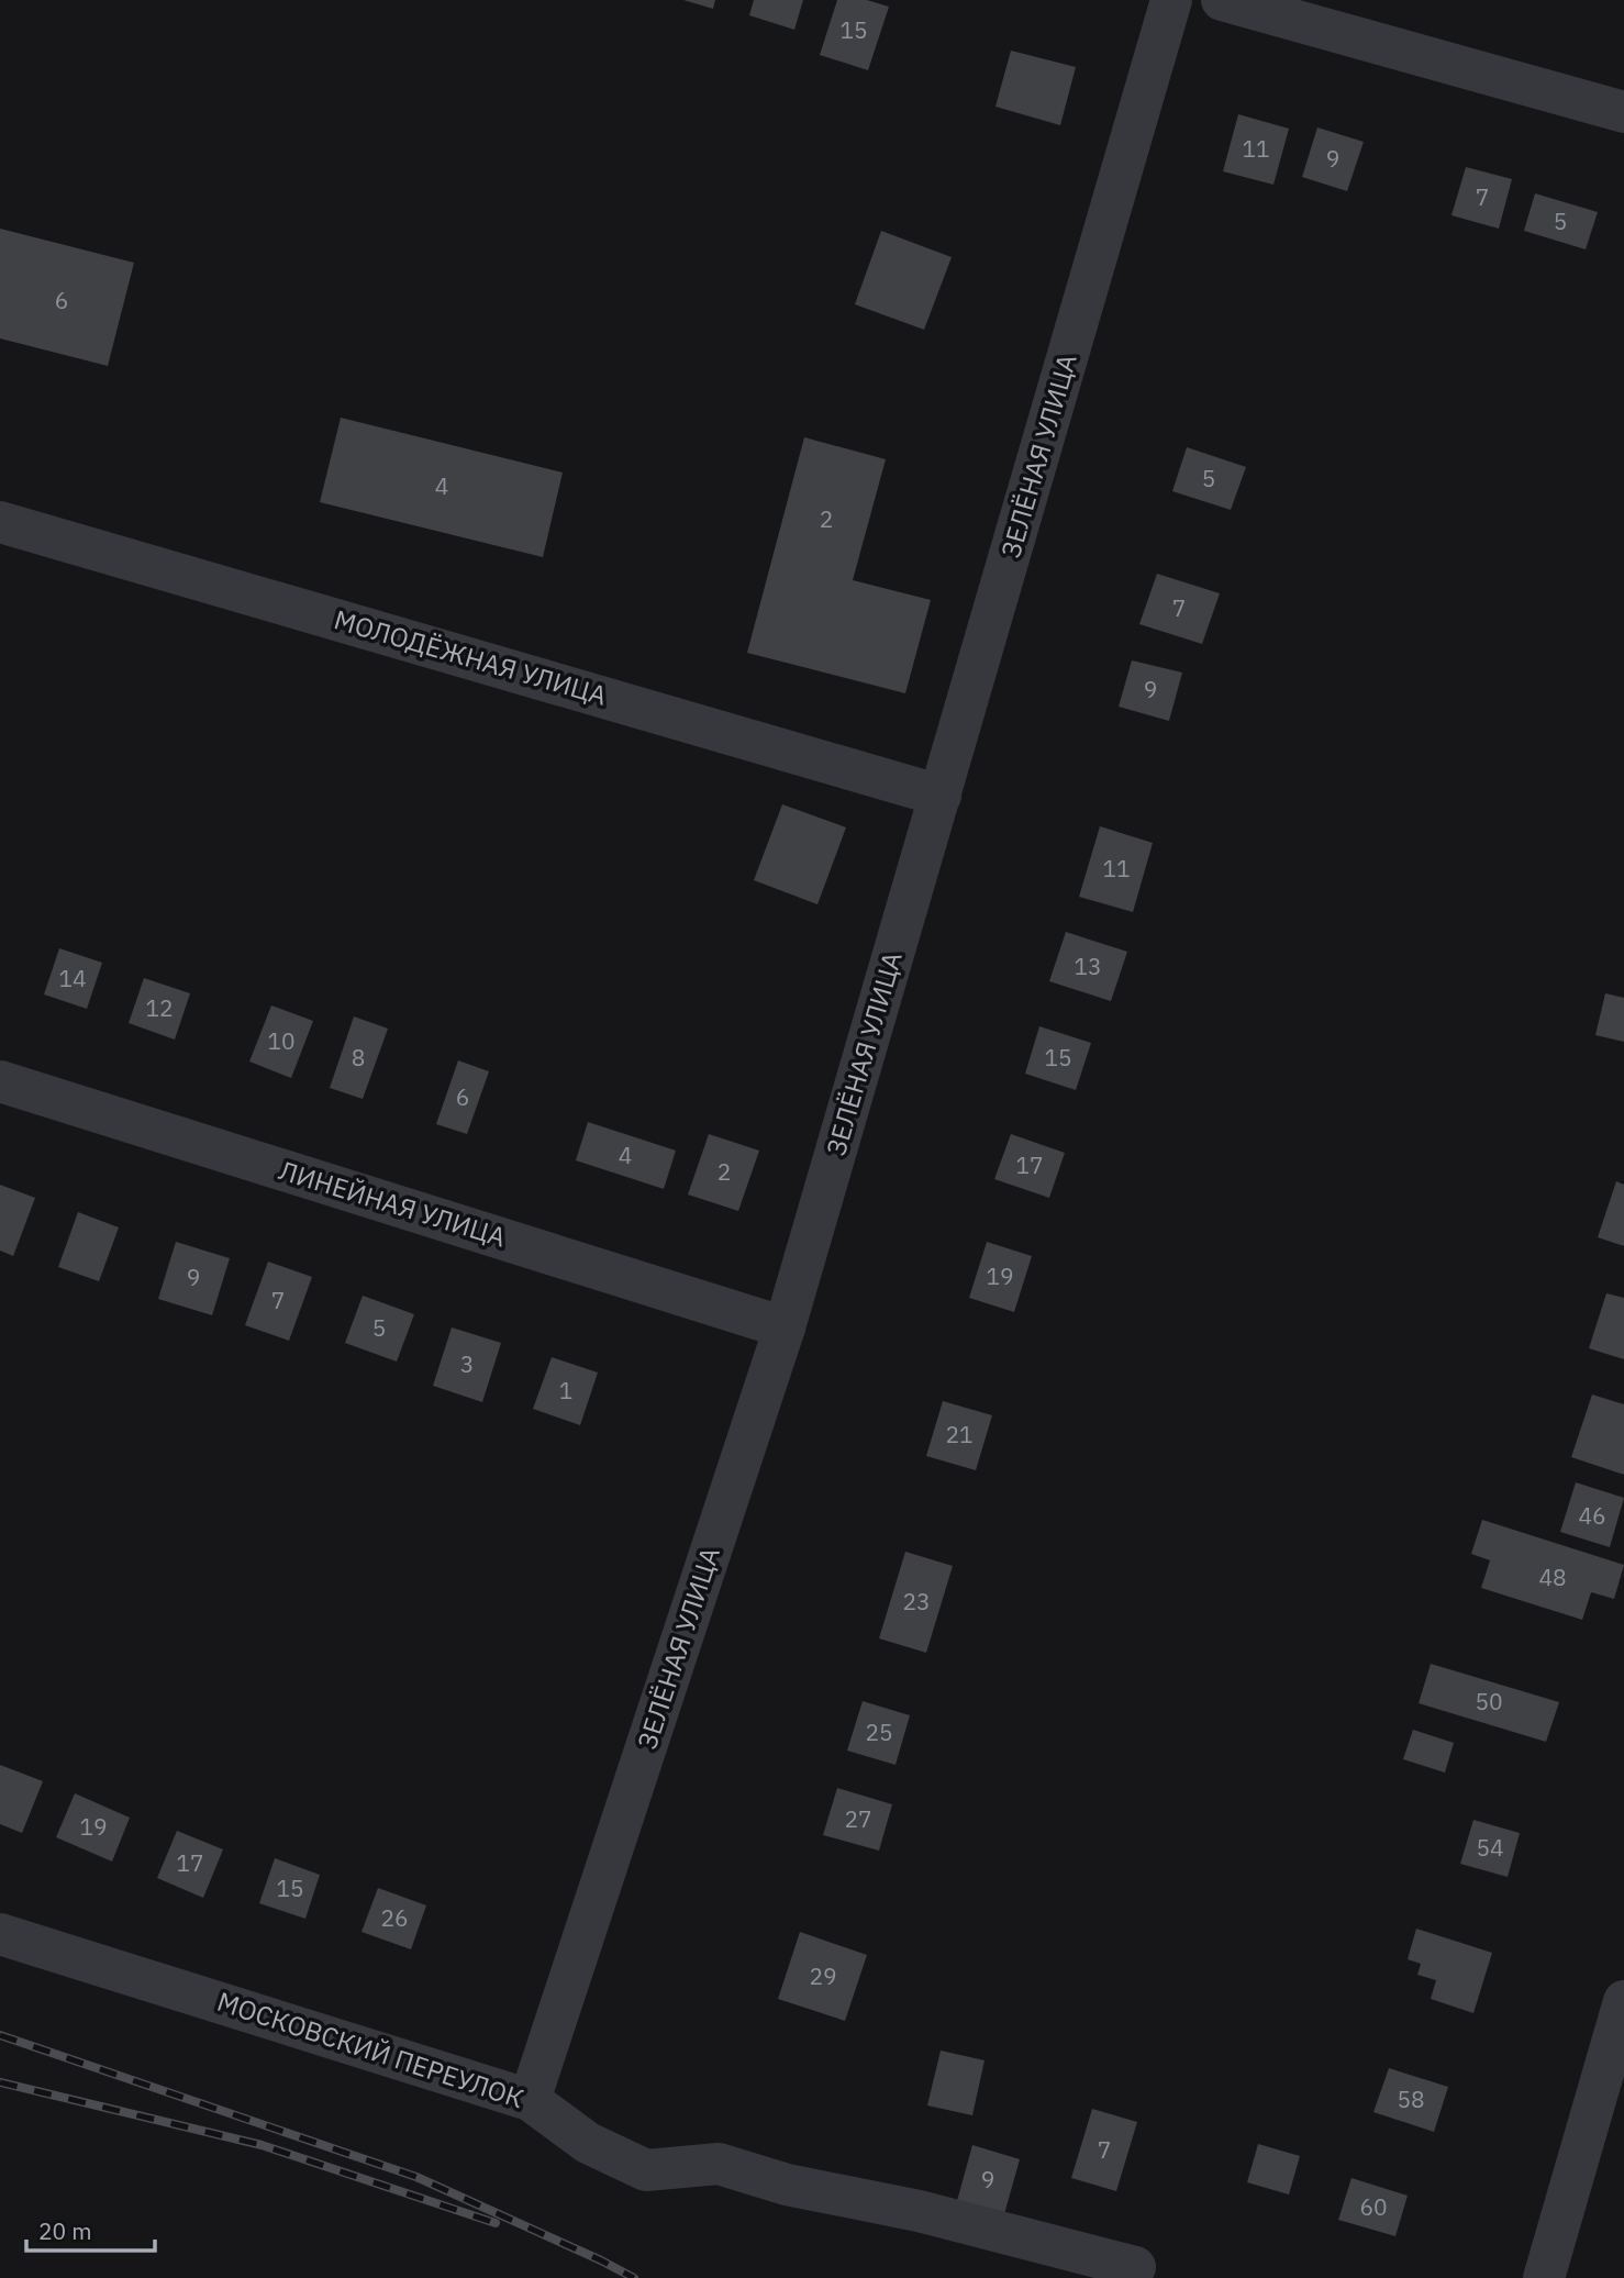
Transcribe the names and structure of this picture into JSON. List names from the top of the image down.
{
  "streets": {
    "street": [
      "ЗЕЛЁНАЯ УЛИЦА",
      "МОЛОДЁЖНАЯ УЛИЦА",
      "ЛИНЕЙНАЯ УЛИЦА",
      "МОСКОВСКИЙ ПЕРЕУЛОК"
    ]
  },
  "crossings": [
    ["ЗЕЛЁНАЯ УЛИЦА", "МОЛОДЁЖНАЯ УЛИЦА"],
    ["ЗЕЛЁНАЯ УЛИЦА", "ЛИНЕЙНАЯ УЛИЦА"],
    ["ЗЕЛЁНАЯ УЛИЦА", "МОСКОВСКИЙ ПЕРЕУЛОК"]
  ],
  "house_numbers": [
    "15",
    "11",
    "9",
    "7",
    "5",
    "6",
    "5",
    "4",
    "2",
    "7",
    "9",
    "11",
    "13",
    "14",
    "12",
    "10",
    "8",
    "15",
    "6",
    "4",
    "17",
    "2",
    "19",
    "9",
    "7",
    "5",
    "3",
    "1",
    "21",
    "46",
    "48",
    "23",
    "50",
    "25",
    "27",
    "19",
    "54",
    "17",
    "15",
    "26",
    "29",
    "58",
    "7",
    "9",
    "60"
  ],
  "scale_bar": "20 m"
}
